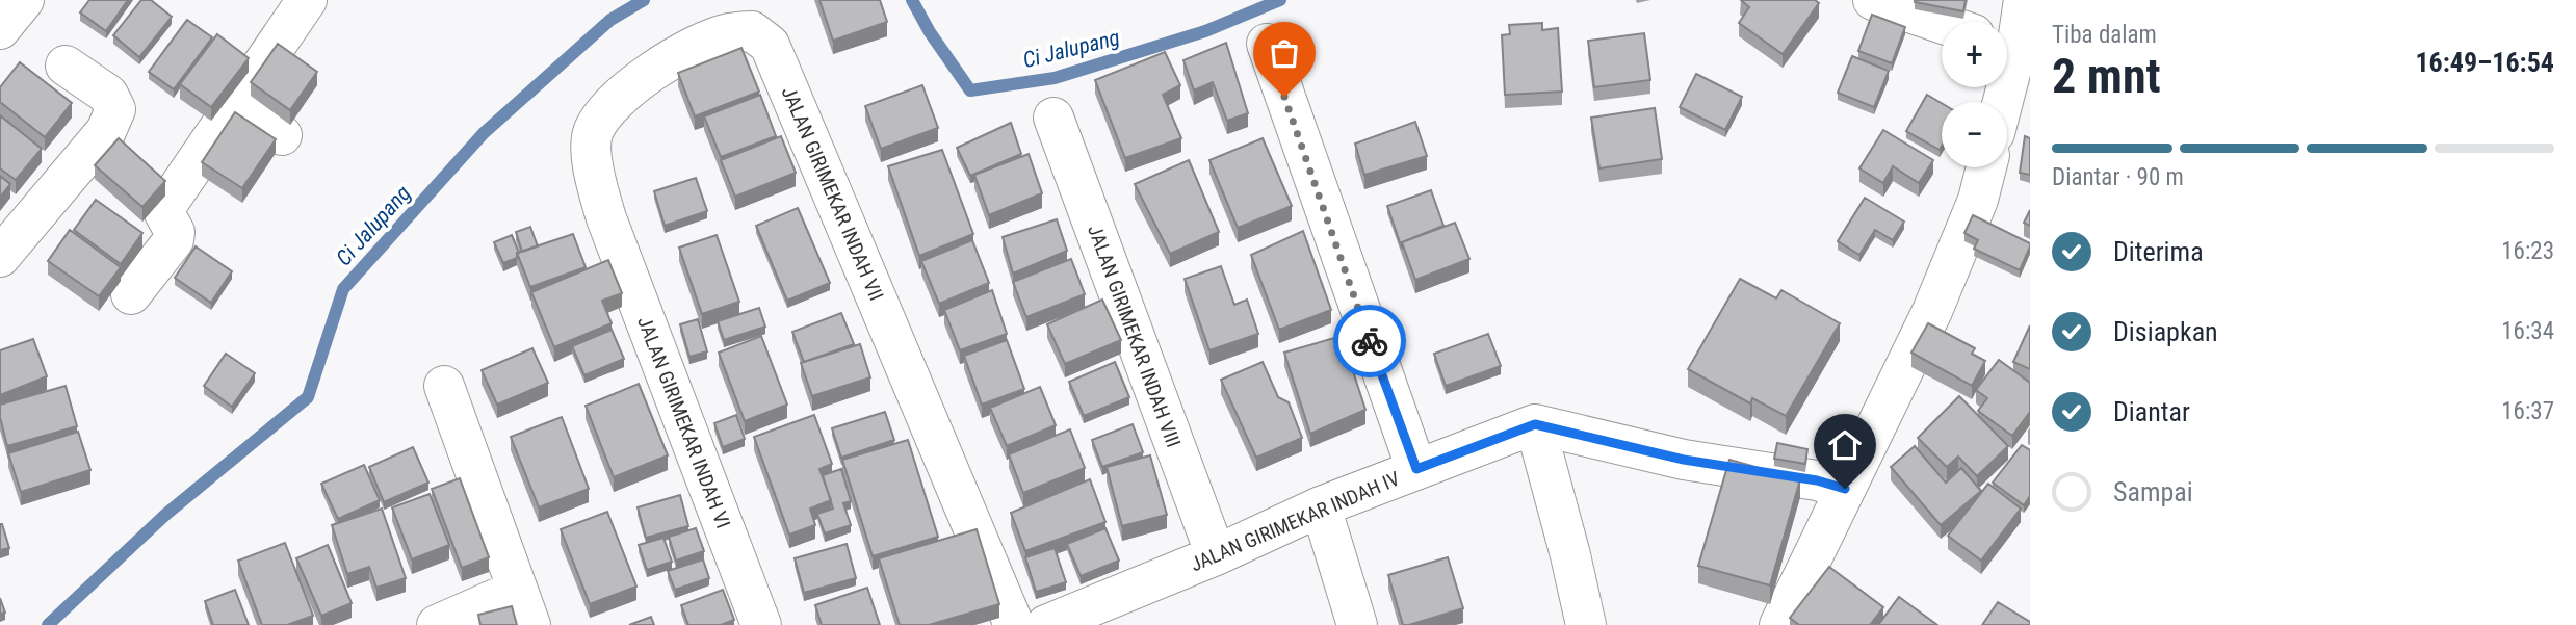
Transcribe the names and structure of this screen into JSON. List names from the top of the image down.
{
  "streets": {
    "street": [
      "JALAN GIRIMEKAR INDAH VII",
      "JALAN GIRIMEKAR INDAH VIII",
      "JALAN GIRIMEKAR INDAH VI",
      "JALAN GIRIMEKAR INDAH IV"
    ]
  },
  "crossings": [
    ["JALAN GIRIMEKAR INDAH VII", "JALAN GIRIMEKAR INDAH VI"],
    ["JALAN GIRIMEKAR INDAH VIII", "JALAN GIRIMEKAR INDAH IV"]
  ],
  "water": ["Ci Jalupang"],
  "page": {
    "heading": ["2 mnt", "Tiba dalam", "16:49–16:54"],
    "map_buttons": ["+", "−"],
    "bar": "Diantar · 90 m",
    "list": [
      ["Diterima", "16:23"],
      ["Disiapkan", "16:34"],
      ["Diantar", "16:37"],
      "Sampai"
    ]
  }
}
